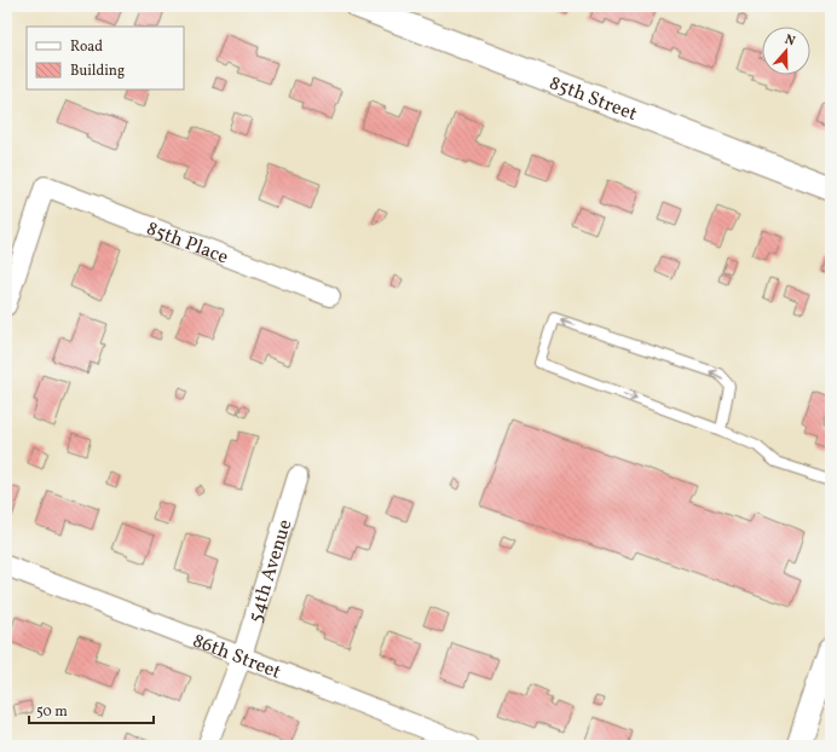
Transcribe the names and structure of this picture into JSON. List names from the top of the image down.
{
  "streets": {
    "street": [
      "85th Street",
      "85th Place",
      "54th Avenue",
      "86th Street"
    ]
  },
  "crossings": [
    ["54th Avenue", "86th Street"]
  ],
  "legend": ["Road", "Building"],
  "scale_bar": "50 m",
  "north": "top"
}
